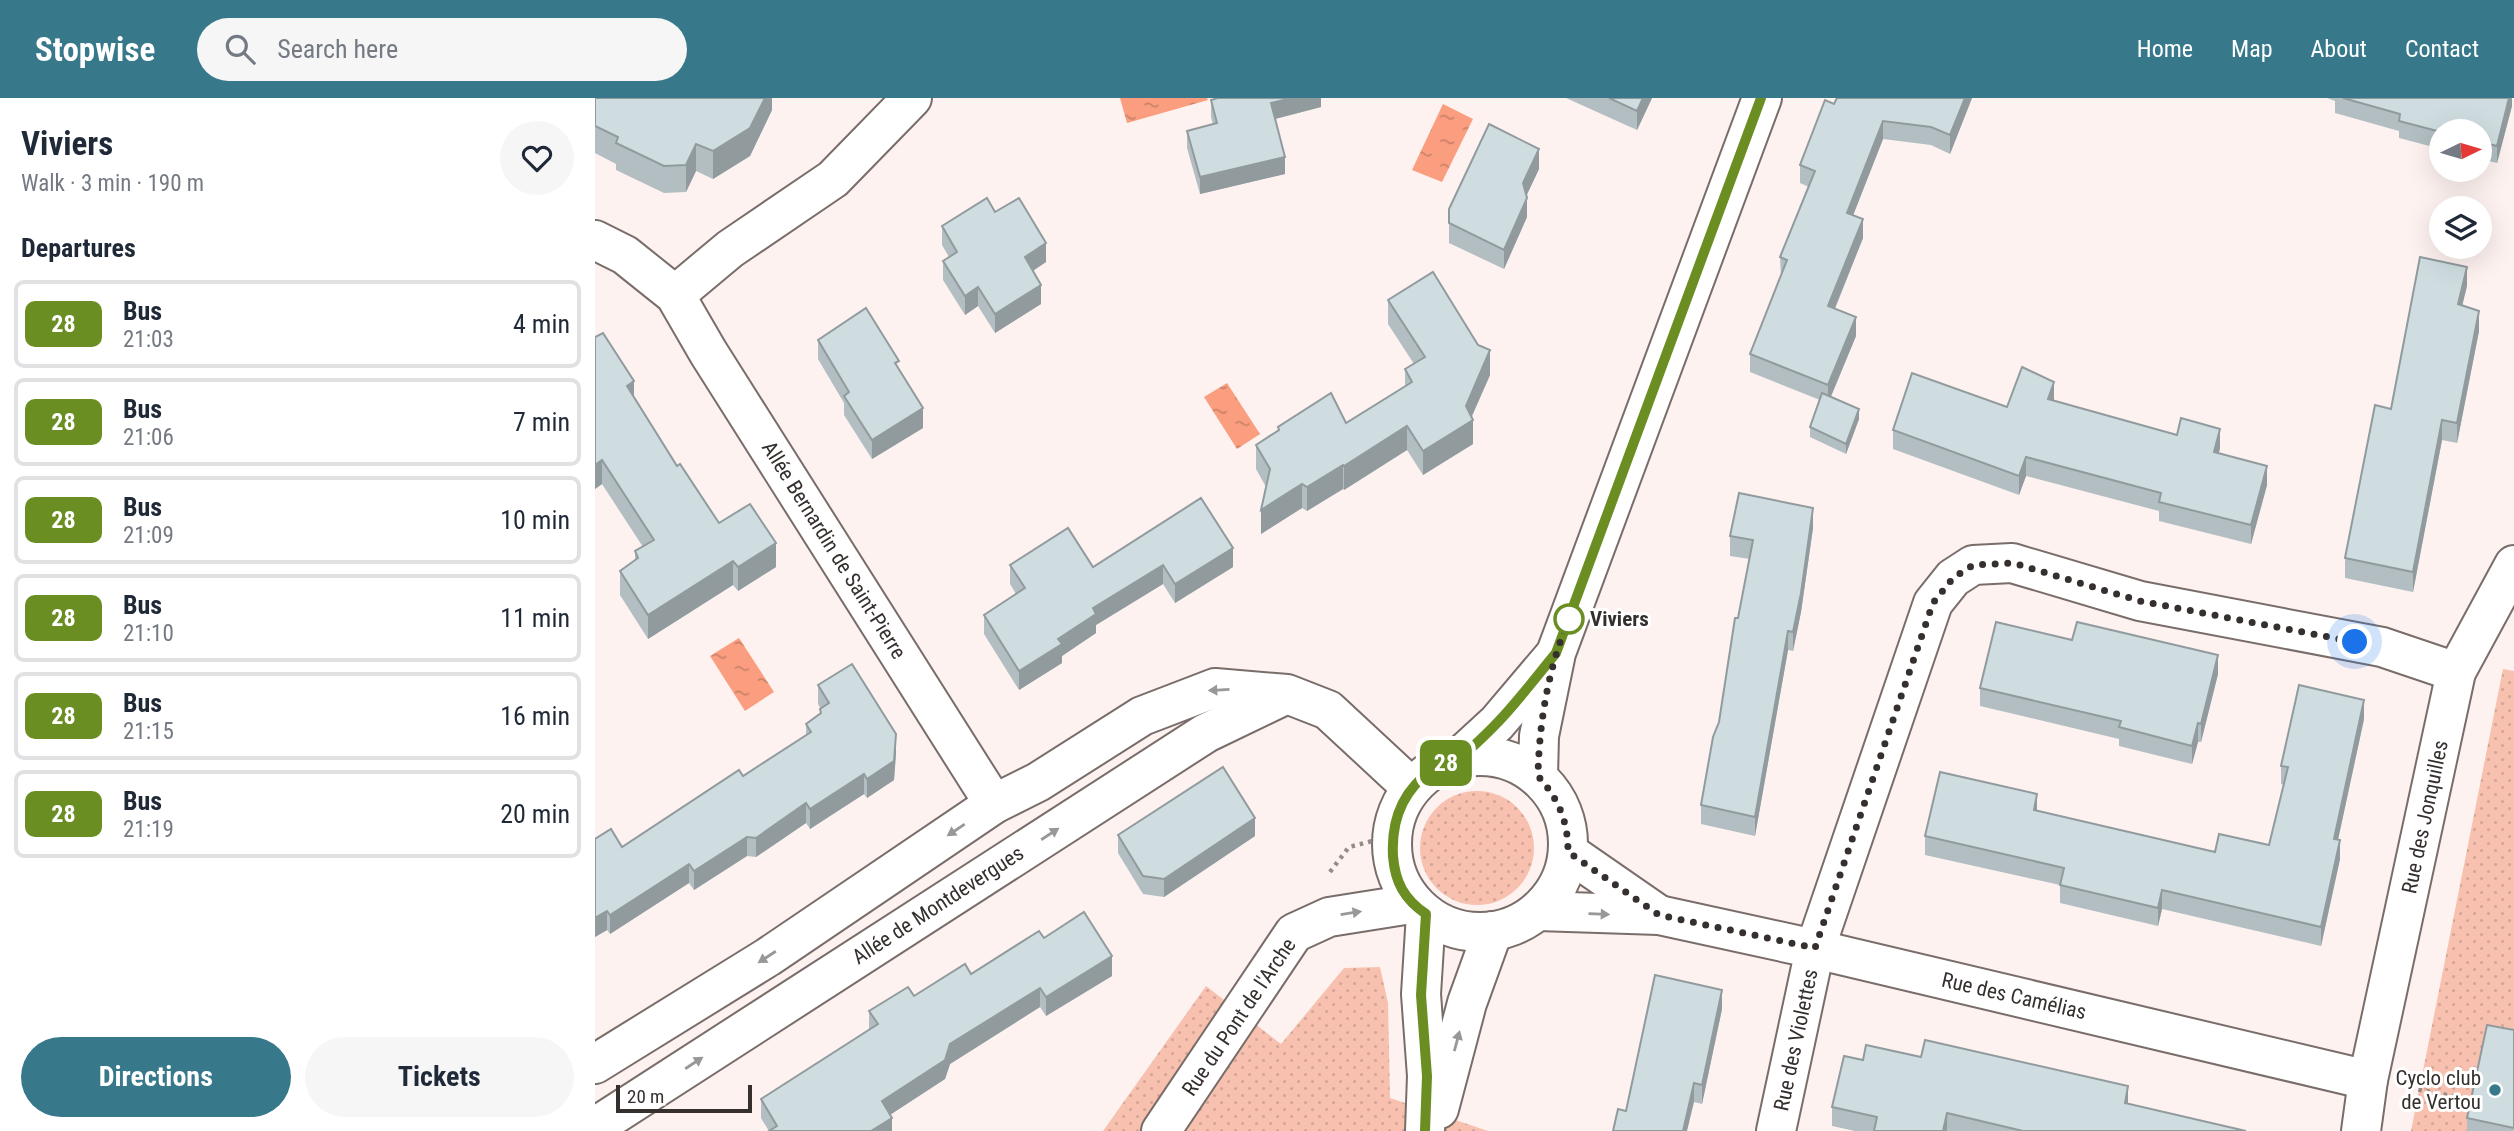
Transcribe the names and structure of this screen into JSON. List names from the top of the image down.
{
  "streets": {
    "street": [
      "Allée Bernardin de Saint-Pierre",
      "Rue des Jonquilles",
      "Allée de Montdevergues",
      "Rue des Camélias",
      "Rue du Pont de l'Arche",
      "Rue des Violettes"
    ]
  },
  "crossings": [
    ["Rue des Jonquilles", "Rue des Camélias"],
    ["Rue des Jonquilles", "Rue des Violettes"],
    ["Rue des Camélias", "Rue du Pont de l'Arche"],
    ["Rue des Camélias", "Rue des Violettes"]
  ],
  "places": ["Viviers", "Cyclo club de Vertou"],
  "lines": ["bus line 28"],
  "scale_bar": "20 m",
  "north": "right",
  "page": {
    "header": "Stopwise",
    "search": "Search here",
    "nav": [
      "Home",
      "Map",
      "About",
      "Contact"
    ],
    "heading": [
      ["Viviers", "Walk · 3 min · 190 m"],
      "Departures"
    ],
    "on_map": "28",
    "list": [
      {
        "mark": "28",
        "name": "Bus",
        "note": "21:03",
        "value": "4 min"
      },
      {
        "mark": "28",
        "name": "Bus",
        "note": "21:06",
        "value": "7 min"
      },
      {
        "mark": "28",
        "name": "Bus",
        "note": "21:09",
        "value": "10 min"
      },
      {
        "mark": "28",
        "name": "Bus",
        "note": "21:10",
        "value": "11 min"
      },
      {
        "mark": "28",
        "name": "Bus",
        "note": "21:15",
        "value": "16 min"
      },
      {
        "mark": "28",
        "name": "Bus",
        "note": "21:19",
        "value": "20 min"
      }
    ],
    "buttons": ["Directions", "Tickets"],
    "scale": "20 m"
  }
}
